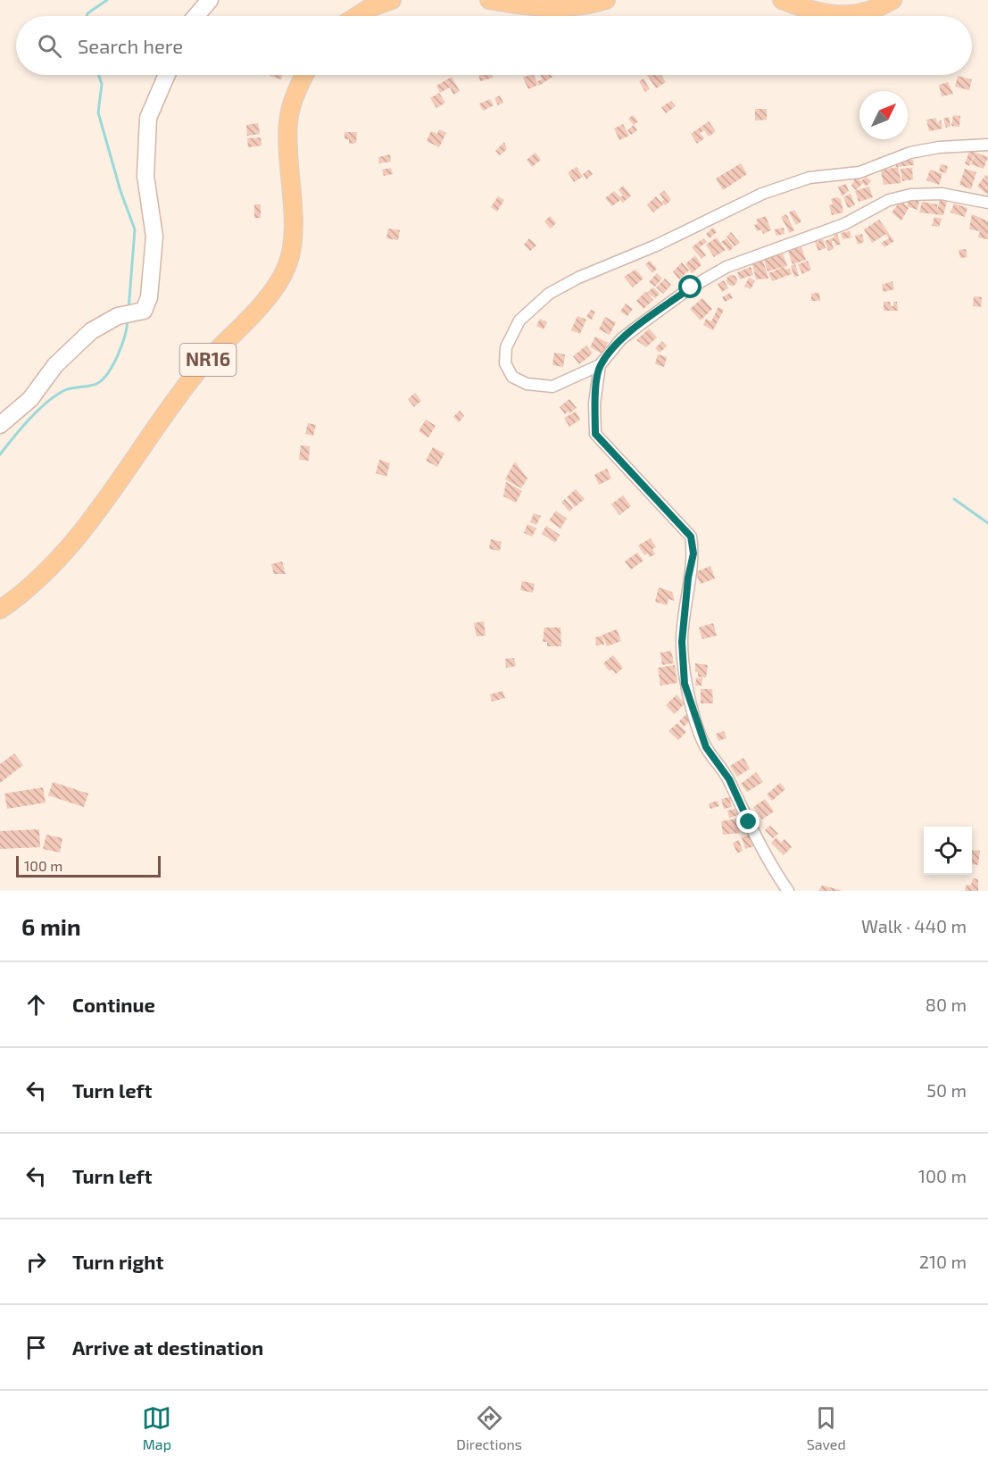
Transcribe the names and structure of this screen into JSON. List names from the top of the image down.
{
  "streets": {
    "main road": ["NR16"]
  },
  "scale_bar": "100 m",
  "north": "top right",
  "page": {
    "search": "Search here",
    "scale": "100 m",
    "heading": ["6 min", "Walk · 440 m"],
    "list": [
      ["Continue", "80 m"],
      ["Turn left", "50 m"],
      ["Turn left", "100 m"],
      ["Turn right", "210 m"],
      "Arrive at destination"
    ],
    "nav": ["Map", "Directions", "Saved"]
  }
}
